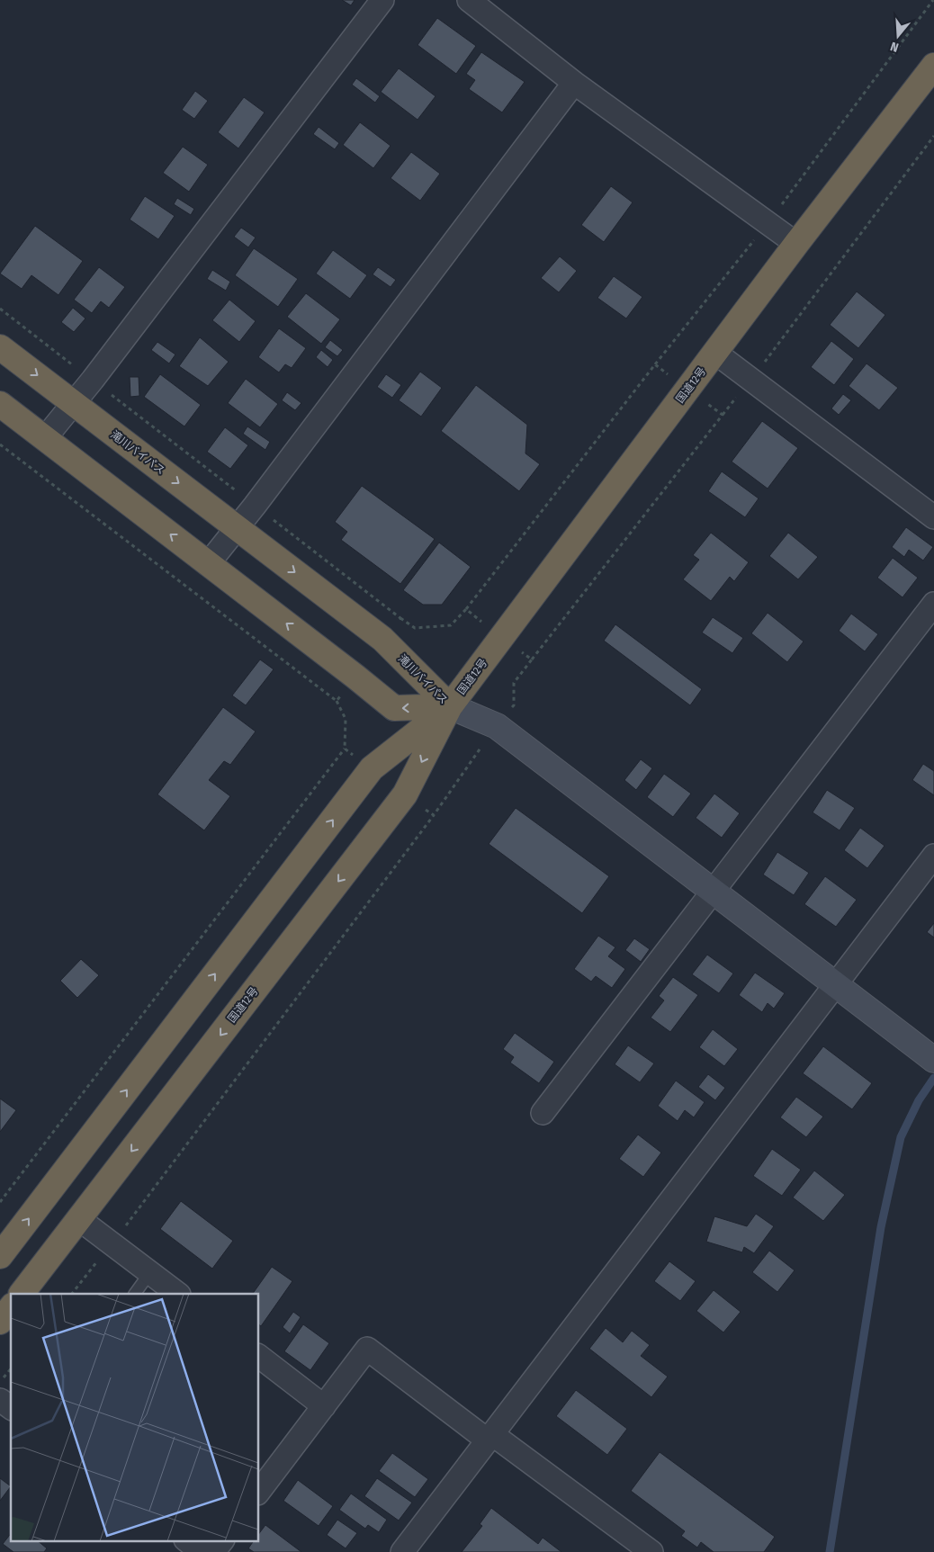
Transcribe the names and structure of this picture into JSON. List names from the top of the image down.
{
  "streets": {
    "highway": ["国道12号", "滝川バイパス"]
  },
  "crossings": [
    ["国道12号", "滝川バイパス"]
  ],
  "north": "bottom"
}
